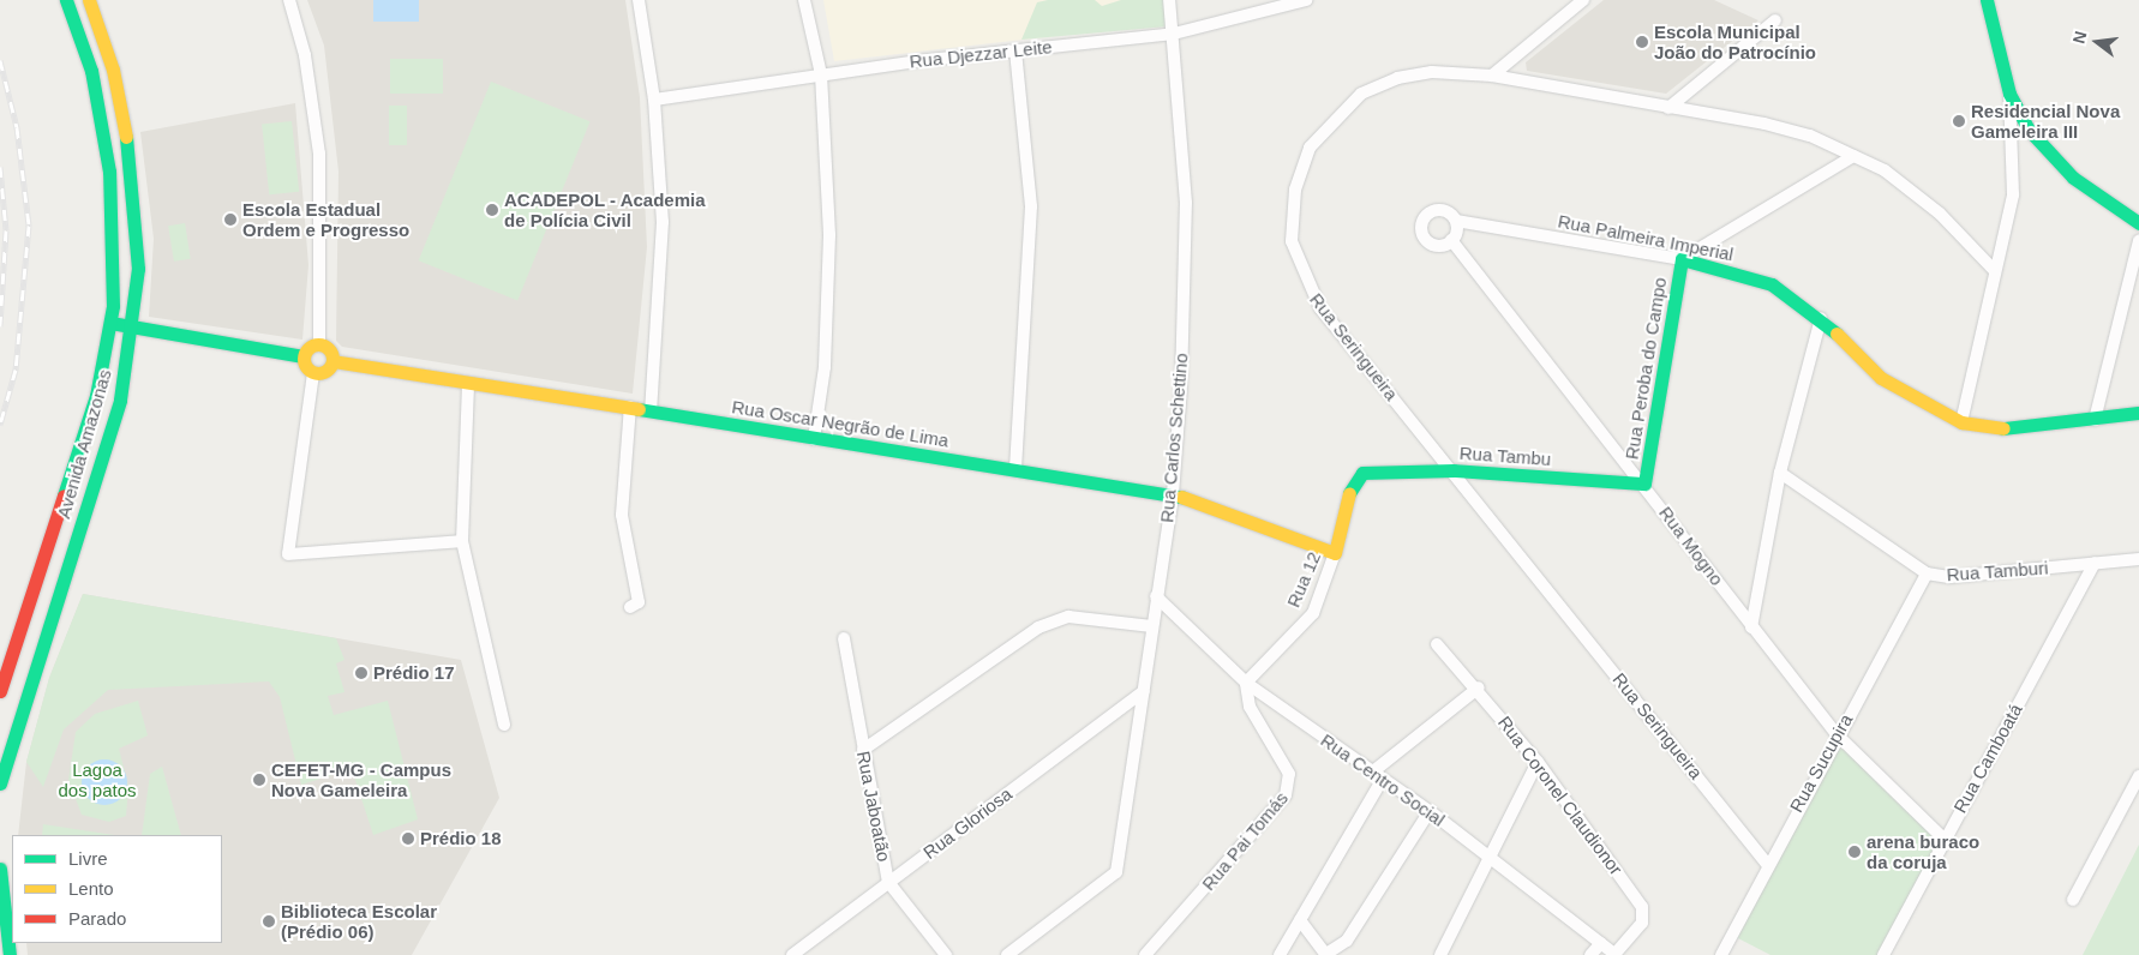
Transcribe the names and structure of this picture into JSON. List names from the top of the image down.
{
  "streets": {
    "street": [
      "Rua Djezzar Leite",
      "Rua Palmeira Imperial",
      "Rua Seringueira",
      "Rua Peroba do Campo",
      "Rua Oscar Negrão de Lima",
      "Rua Carlos Schettino",
      "Avenida Amazonas",
      "Rua Tambu",
      "Rua Mogno",
      "Rua Tamburi",
      "Rua 12",
      "Rua Camboatá",
      "Rua Sucupira",
      "Rua Centro Social",
      "Rua Coronel Claudionor",
      "Rua Jaboatão",
      "Rua Gloriosa",
      "Rua Pai Tomás"
    ]
  },
  "crossings": [
    ["Rua Djezzar Leite", "Rua Carlos Schettino"],
    ["Rua Palmeira Imperial", "Rua Peroba do Campo"],
    ["Rua Palmeira Imperial", "Rua Mogno"],
    ["Rua Seringueira", "Rua Tambu"],
    ["Rua Seringueira", "Rua Sucupira"],
    ["Rua Peroba do Campo", "Rua Tambu"],
    ["Rua Peroba do Campo", "Rua Mogno"],
    ["Rua Oscar Negrão de Lima", "Rua Carlos Schettino"],
    ["Rua Oscar Negrão de Lima", "Rua 12"],
    ["Rua Carlos Schettino", "Rua Centro Social"],
    ["Rua Carlos Schettino", "Rua Gloriosa"],
    ["Rua Tambu", "Rua Mogno"],
    ["Rua Tambu", "Rua 12"],
    ["Rua Mogno", "Rua Camboatá"],
    ["Rua Mogno", "Rua Sucupira"],
    ["Rua Tamburi", "Rua Camboatá"],
    ["Rua Tamburi", "Rua Sucupira"],
    ["Rua 12", "Rua Centro Social"],
    ["Rua 12", "Rua Pai Tomás"],
    ["Rua Centro Social", "Rua Coronel Claudionor"],
    ["Rua Centro Social", "Rua Pai Tomás"],
    ["Rua Jaboatão", "Rua Gloriosa"]
  ],
  "parks": ["Lagoa dos patos"],
  "places": [
    "Escola Municipal João do Patrocínio",
    "Residencial Nova Gameleira III",
    "ACADEPOL - Academia de Polícia Civil",
    "Escola Estadual Ordem e Progresso",
    "Prédio 17",
    "CEFET-MG - Campus Nova Gameleira",
    "Prédio 18",
    "arena buraco da coruja",
    "Biblioteca Escolar (Prédio 06)"
  ],
  "legend": ["Livre", "Lento", "Parado"],
  "north": "left"
}
